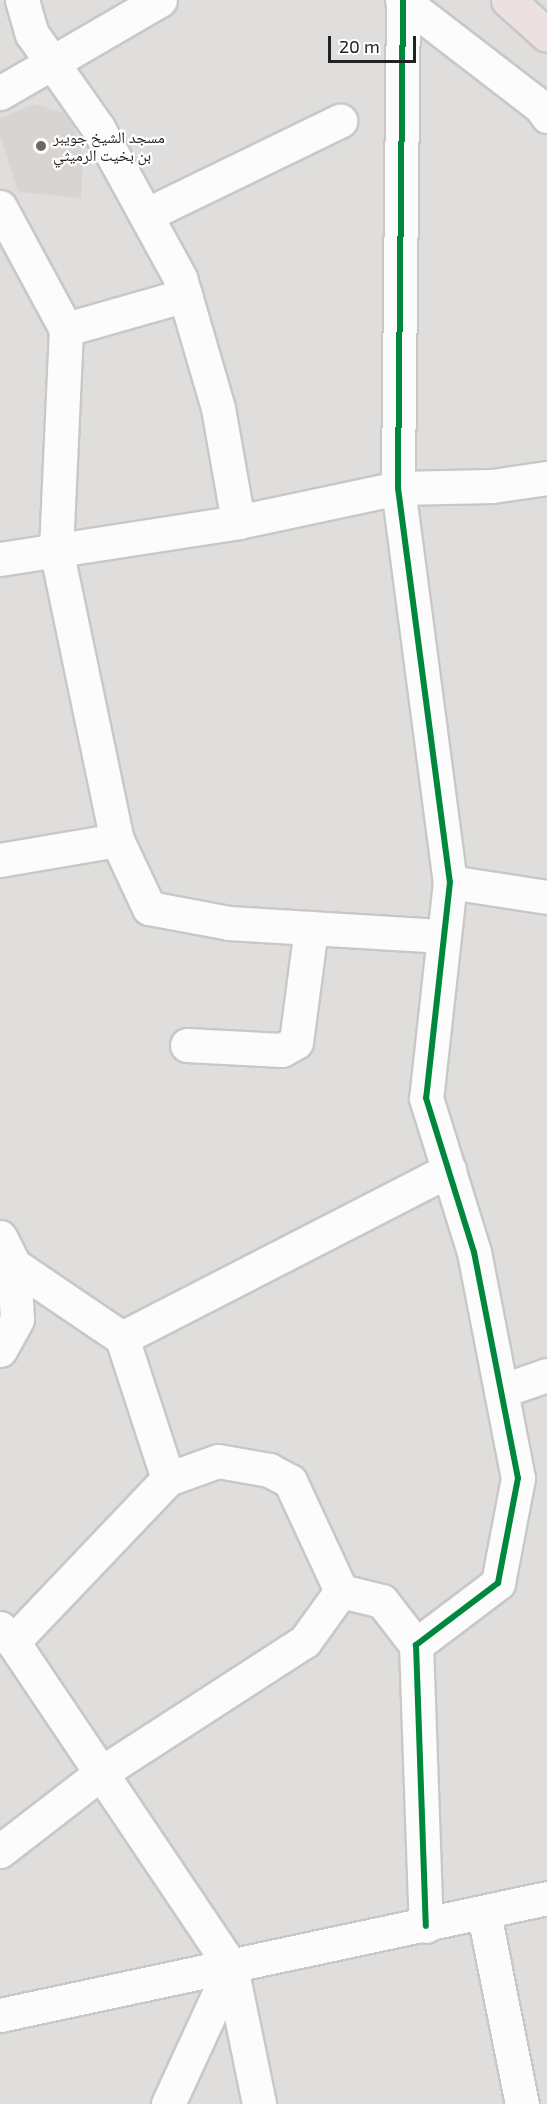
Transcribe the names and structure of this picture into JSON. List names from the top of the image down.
{
  "places": ["مسجد الشيخ جويبر بن بخيت الرميثي"],
  "scale_bar": "20 m"
}
